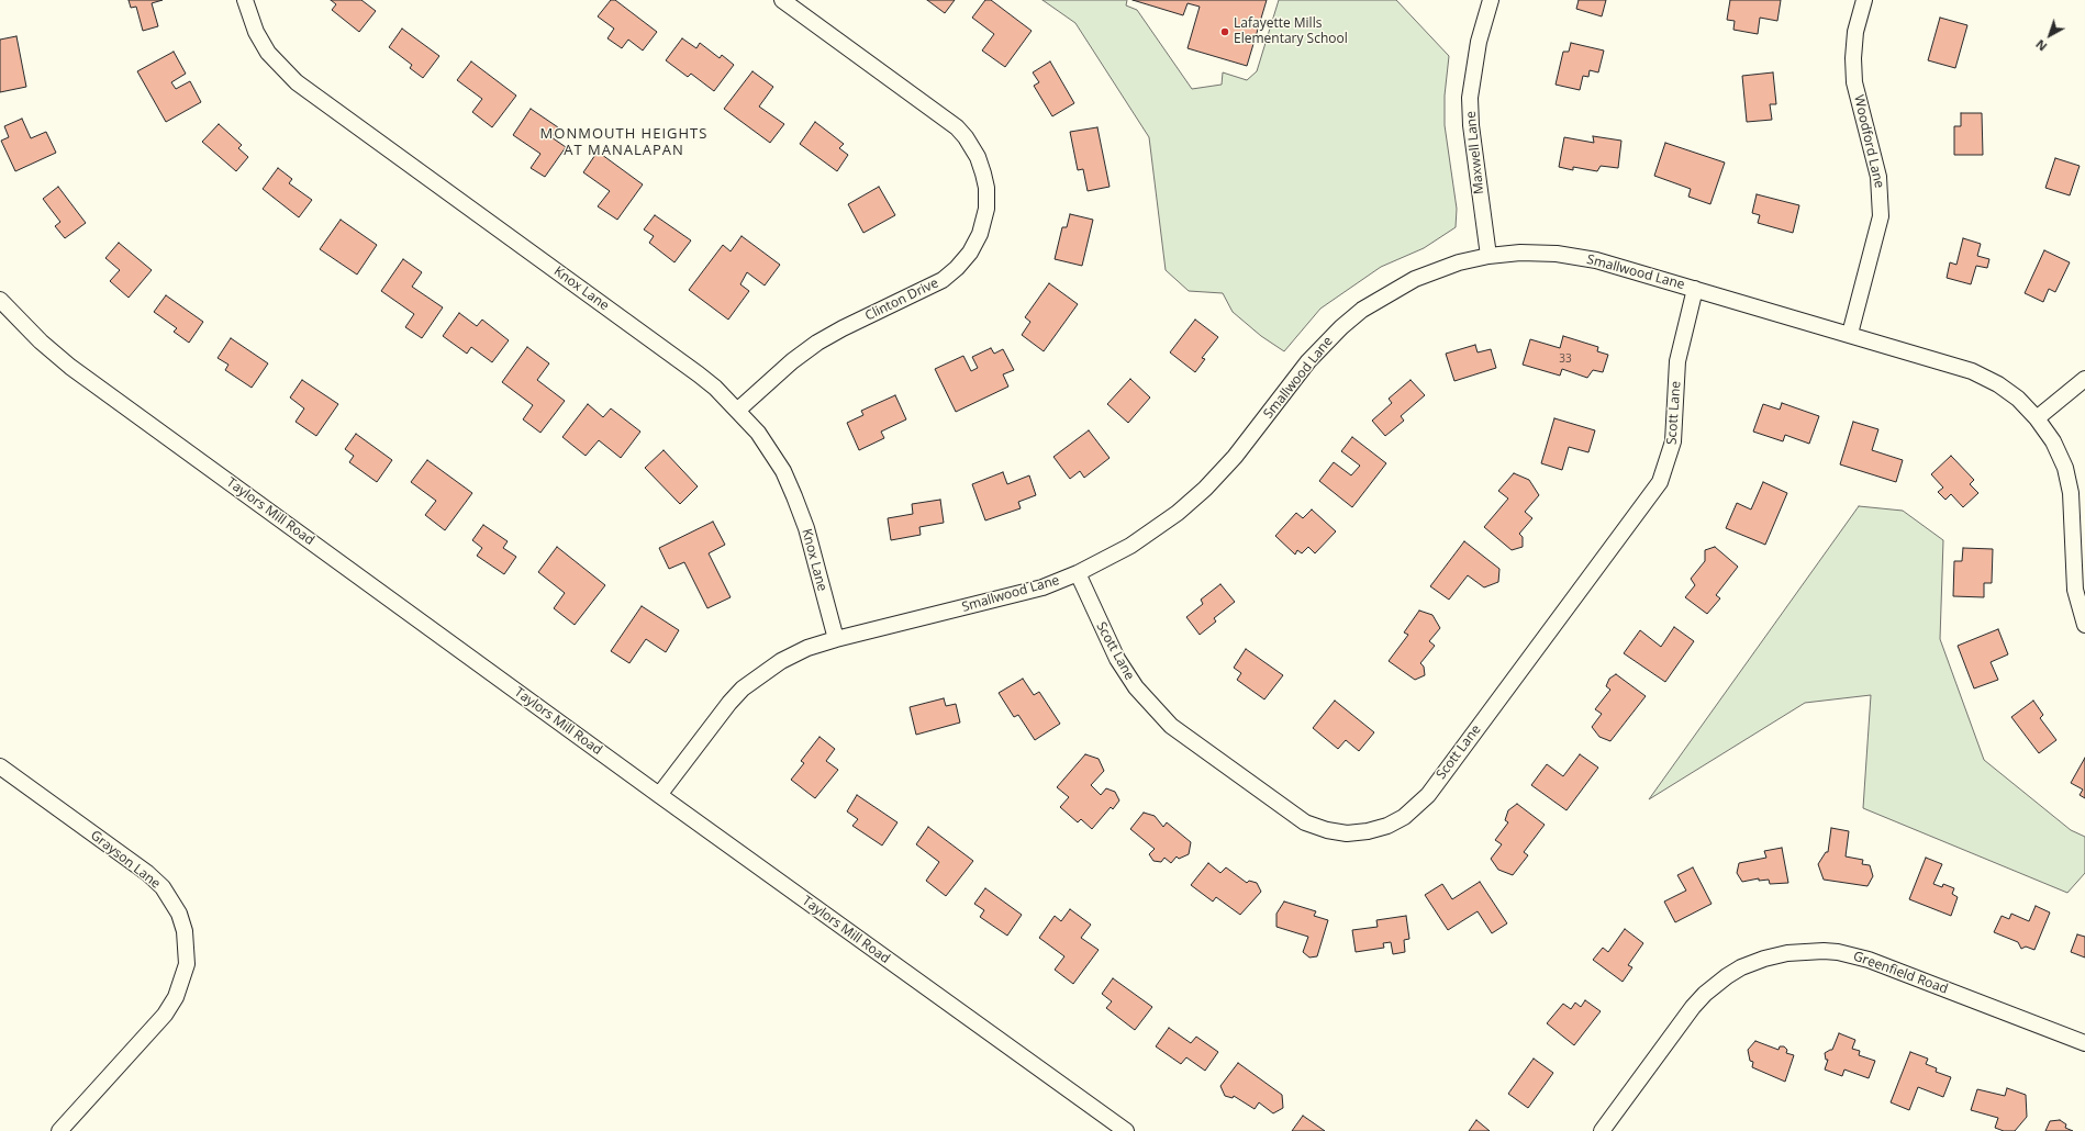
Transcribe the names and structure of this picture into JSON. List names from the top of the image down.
{
  "streets": {
    "street": [
      "Woodford Lane",
      "Maxwell Lane",
      "Smallwood Lane",
      "Knox Lane",
      "Clinton Drive",
      "Scott Lane",
      "Taylors Mill Road",
      "Grayson Lane",
      "Greenfield Road"
    ]
  },
  "crossings": [
    ["Woodford Lane", "Smallwood Lane"],
    ["Maxwell Lane", "Smallwood Lane"],
    ["Smallwood Lane", "Knox Lane"],
    ["Smallwood Lane", "Scott Lane"],
    ["Smallwood Lane", "Taylors Mill Road"],
    ["Knox Lane", "Clinton Drive"]
  ],
  "districts": ["MONMOUTH HEIGHTS AT MANALAPAN"],
  "places": ["Lafayette Mills Elementary School"],
  "house_numbers": ["33"],
  "north": "bottom left"
}
